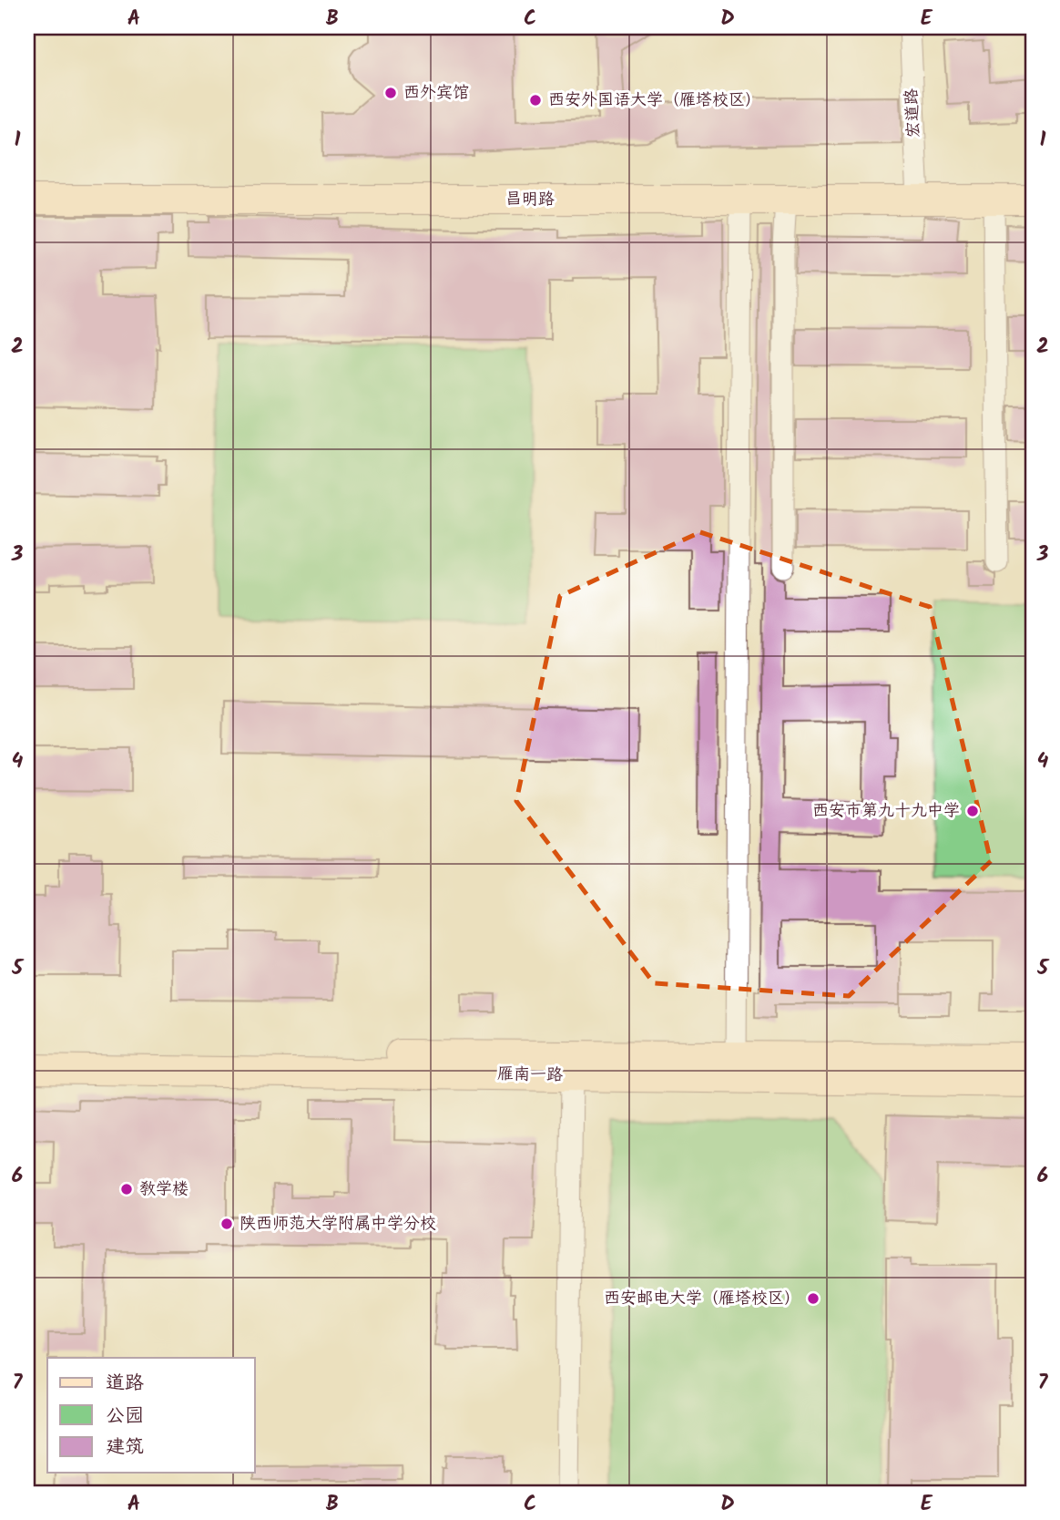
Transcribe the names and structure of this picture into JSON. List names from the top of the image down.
{
  "streets": {
    "main road": ["昌明路", "雁南一路"],
    "street": ["宏道路"]
  },
  "crossings": [
    ["宏道路", "昌明路"]
  ],
  "places": [
    "西外宾馆",
    "西安外国语大学（雁塔校区）",
    "西安市第九十九中学",
    "教学楼",
    "陕西师范大学附属中学分校",
    "西安邮电大学（雁塔校区）"
  ],
  "legend": ["道路", "公园", "建筑"],
  "grid": {
    "columns": [
      "A",
      "B",
      "C",
      "D",
      "E"
    ],
    "rows": [
      "1",
      "2",
      "3",
      "4",
      "5",
      "6",
      "7"
    ]
  }
}
